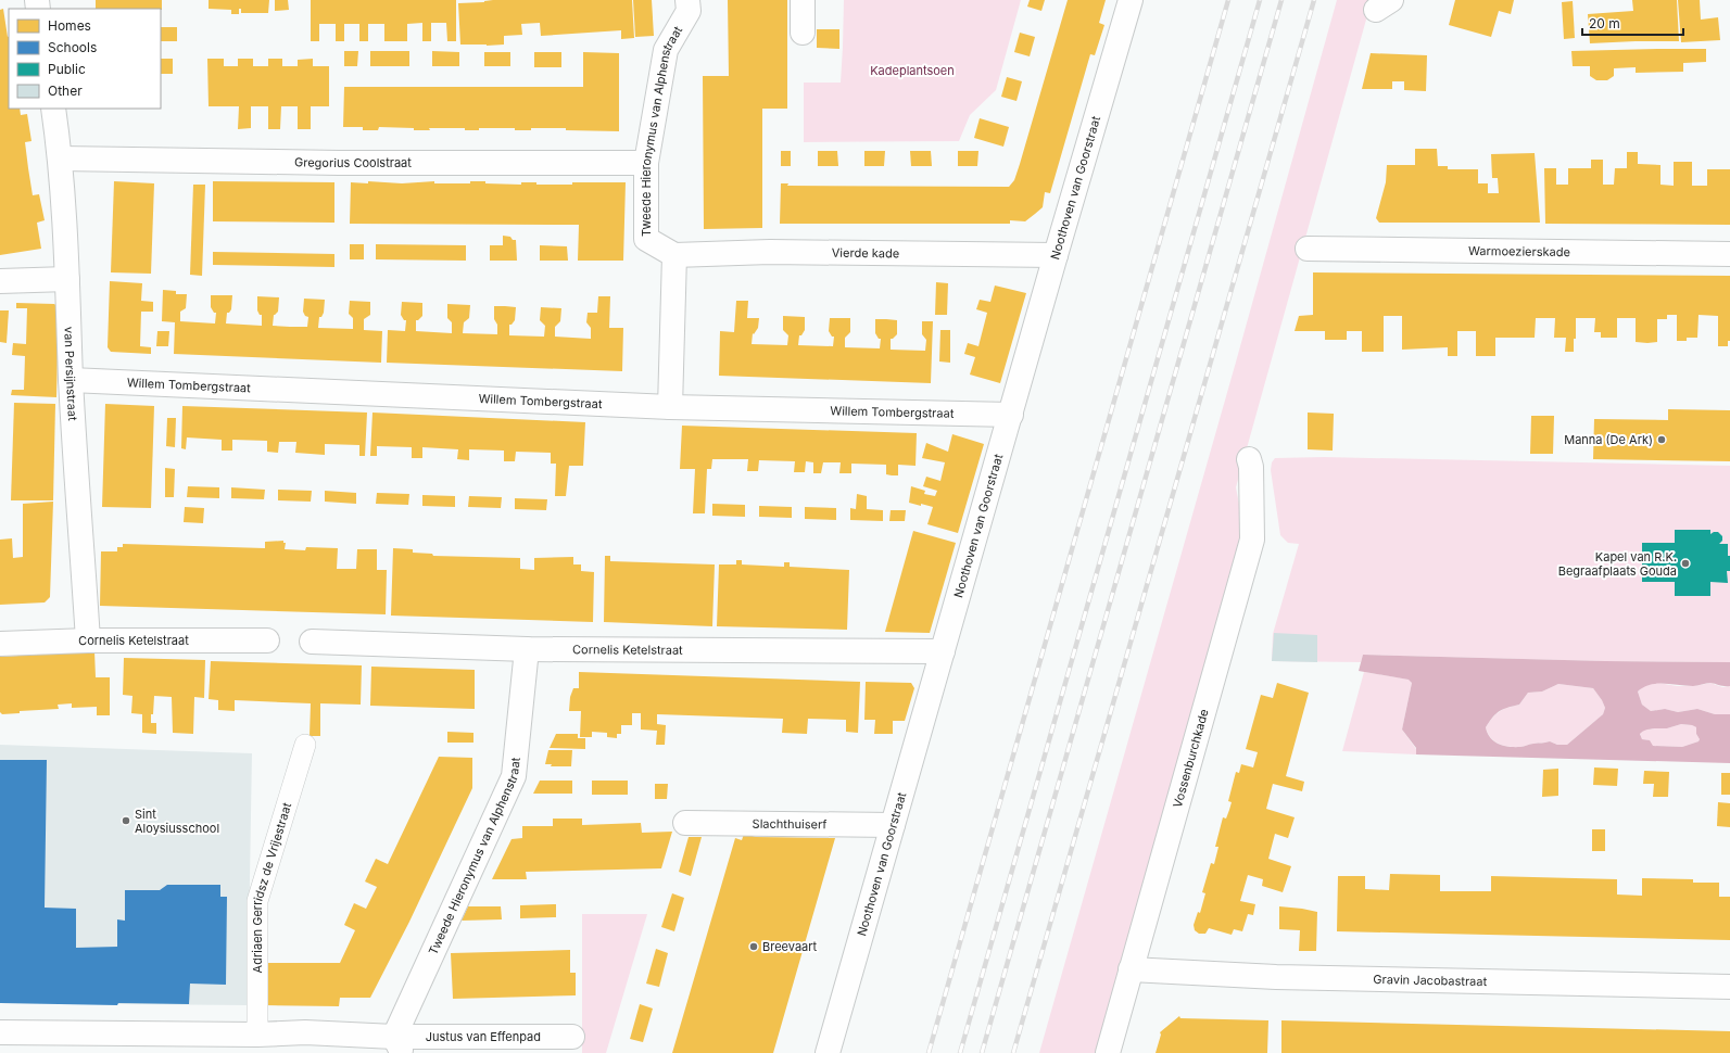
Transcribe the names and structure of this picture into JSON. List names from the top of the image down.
{
  "streets": {
    "street": [
      "Tweede Hieronymus van Alphenstraat",
      "Gregorius Coolstraat",
      "Noothoven van Goorstraat",
      "Warmoezierskade",
      "Vierde kade",
      "van Persijnstraat",
      "Willem Tombergstraat",
      "Cornelis Ketelstraat",
      "Vossenburchkade",
      "Slachthuiserf",
      "Gravin Jacobastraat",
      "Justus van Effenpad"
    ],
    "lane": ["Adriaen Gerridsz de Vrijestraat"]
  },
  "crossings": [
    ["Tweede Hieronymus van Alphenstraat", "Gregorius Coolstraat"],
    ["Tweede Hieronymus van Alphenstraat", "Vierde kade"],
    ["Tweede Hieronymus van Alphenstraat", "Cornelis Ketelstraat"],
    ["Tweede Hieronymus van Alphenstraat", "Justus van Effenpad"],
    ["Gregorius Coolstraat", "van Persijnstraat"],
    ["Noothoven van Goorstraat", "Vierde kade"],
    ["Noothoven van Goorstraat", "Willem Tombergstraat"],
    ["Noothoven van Goorstraat", "Cornelis Ketelstraat"],
    ["Noothoven van Goorstraat", "Slachthuiserf"],
    ["van Persijnstraat", "Willem Tombergstraat"],
    ["van Persijnstraat", "Cornelis Ketelstraat"],
    ["Vossenburchkade", "Gravin Jacobastraat"]
  ],
  "parks": ["Kadeplantsoen"],
  "places": [
    "Manna (De Ark)",
    "Kapel van R.K. Begraafplaats Gouda",
    "Sint Aloysiusschool",
    "Breevaart"
  ],
  "legend": [
    "Homes",
    "Schools",
    "Public",
    "Other"
  ],
  "scale_bar": "20 m"
}
